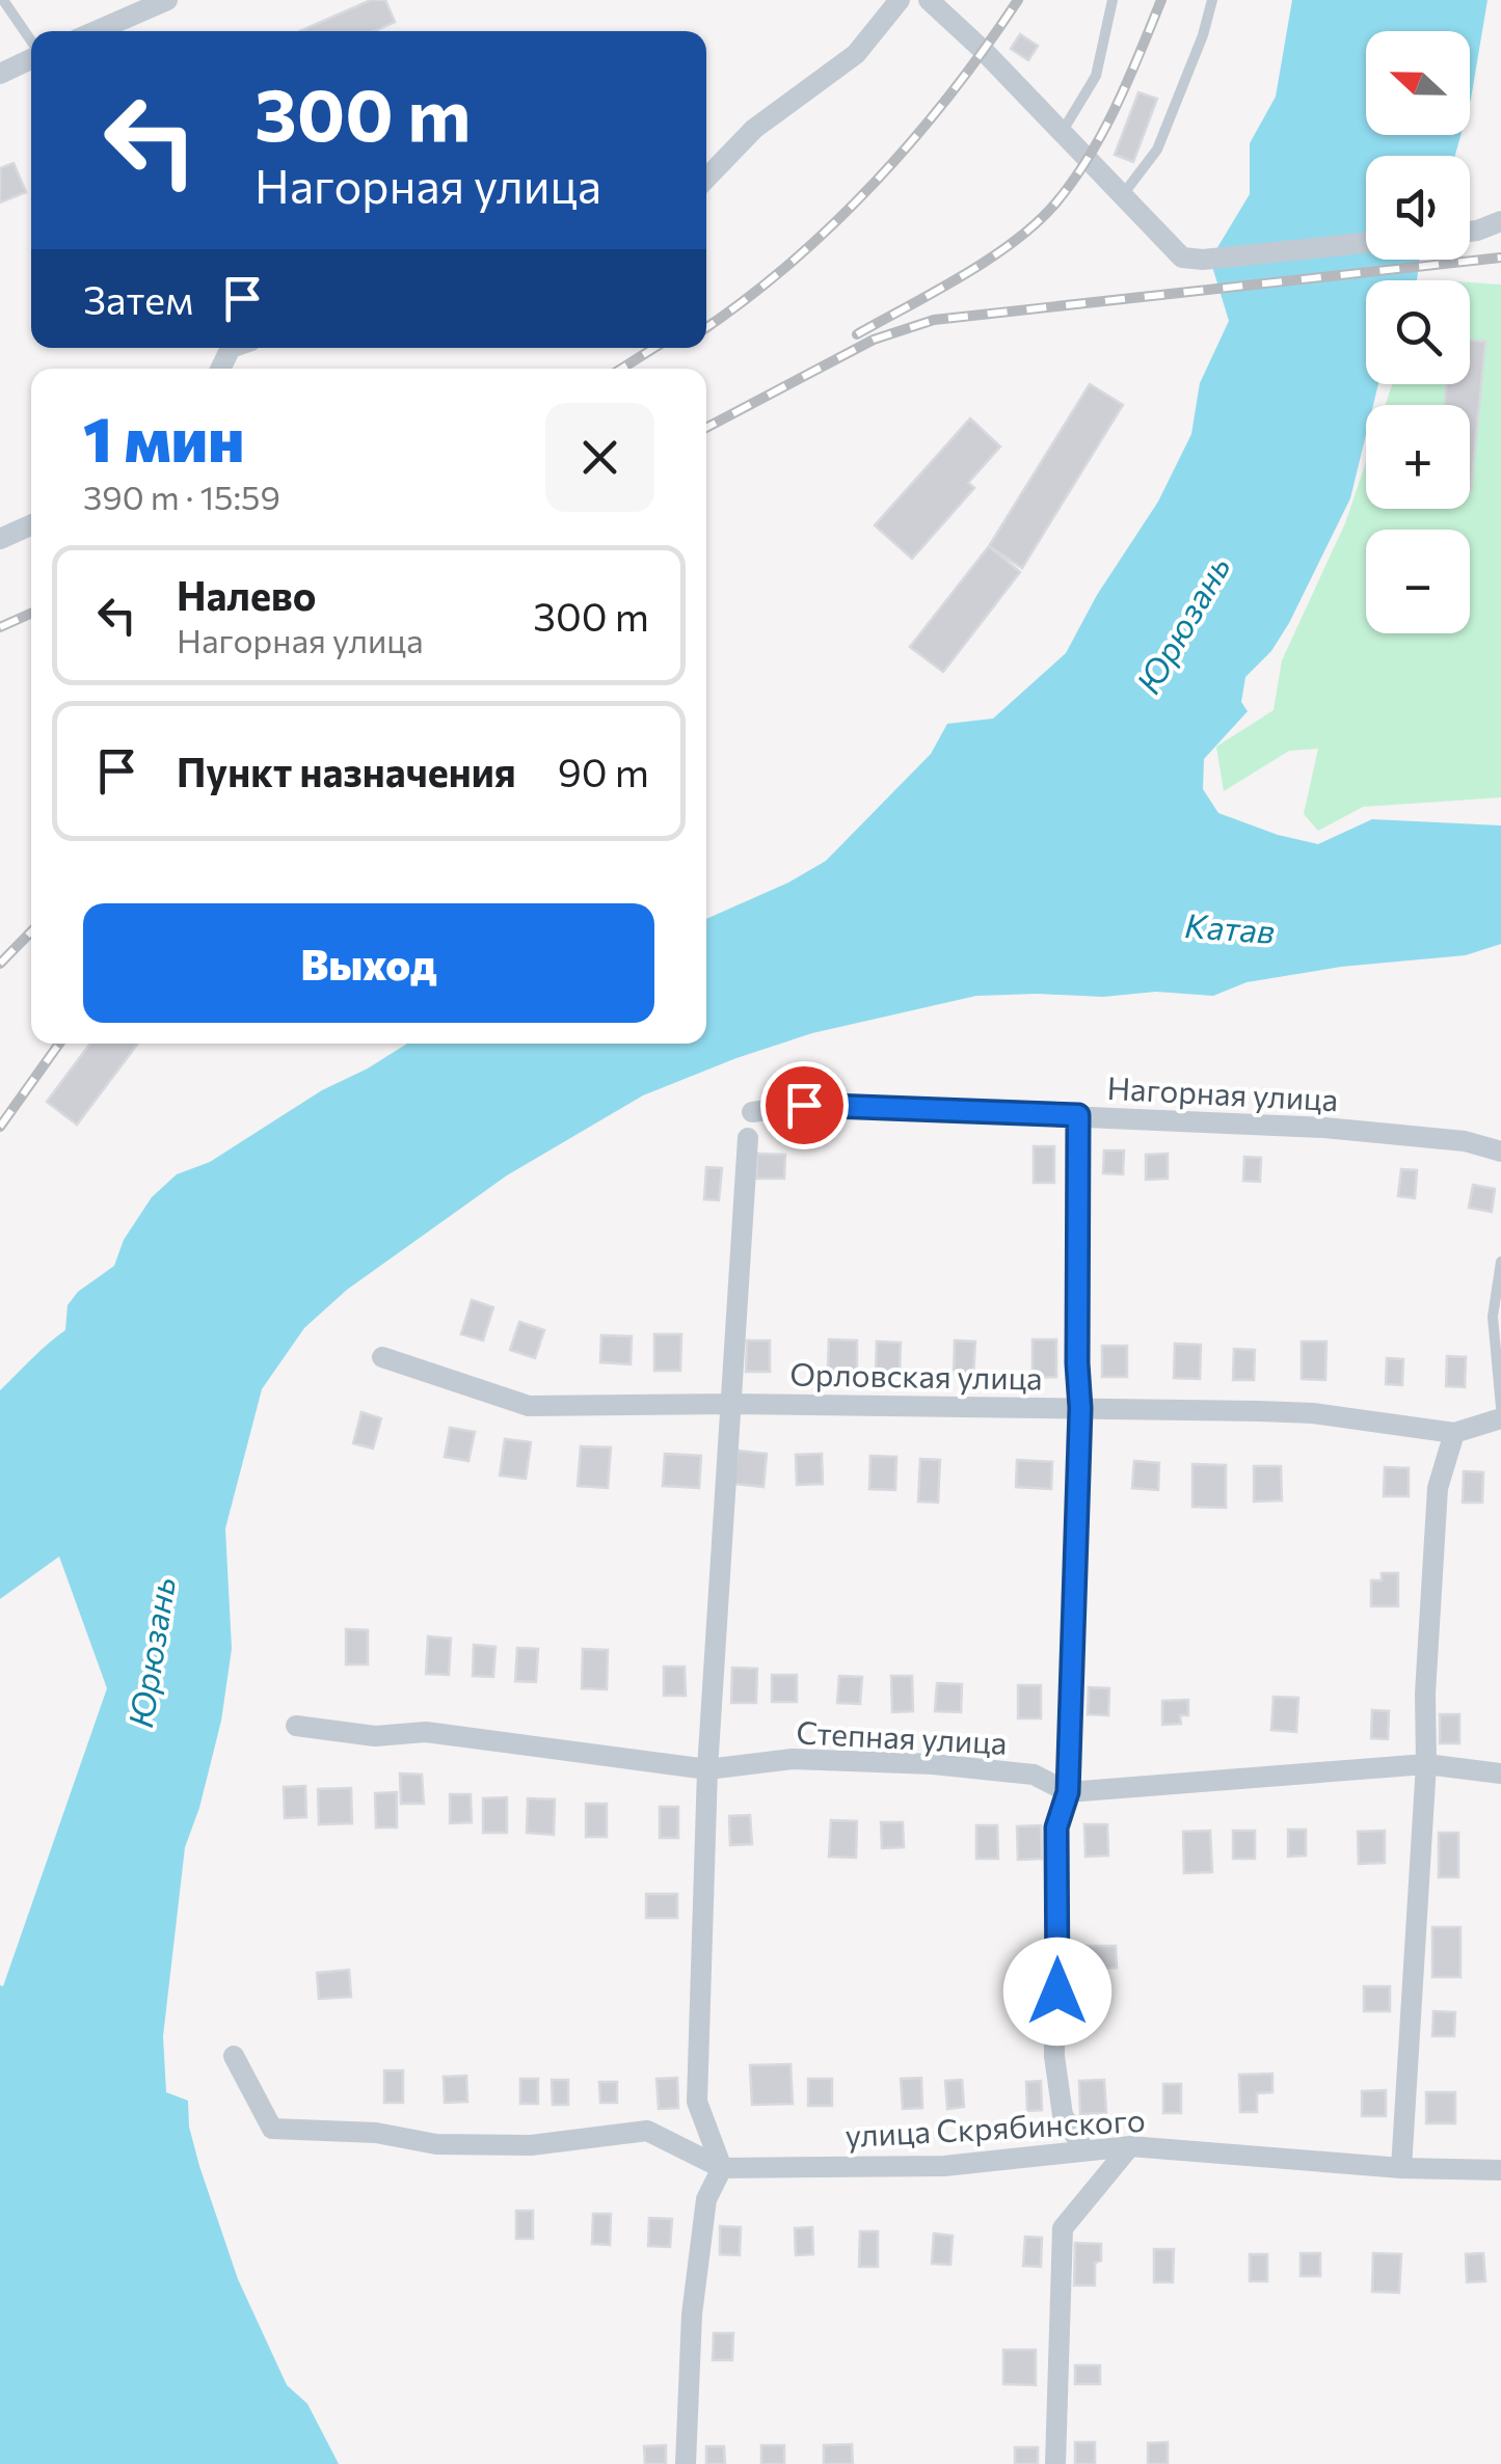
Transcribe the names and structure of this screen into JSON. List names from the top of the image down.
{
  "streets": {
    "street": [
      "Нагорная улица",
      "Орловская улица",
      "Степная улица",
      "улица Скрябинского"
    ]
  },
  "water": ["Юрюзань", "Катав"],
  "north": "left",
  "page": {
    "map_buttons": ["+", "−"],
    "turn": ["300 m", "Нагорная улица"],
    "then": "Затем",
    "heading": ["1 мин", "390 m · 15:59"],
    "list": [
      {
        "name": "Налево",
        "note": "Нагорная улица",
        "value": "300 m"
      },
      {
        "name": "Пункт назначения",
        "value": "90 m"
      }
    ],
    "buttons": "Выход"
  }
}
